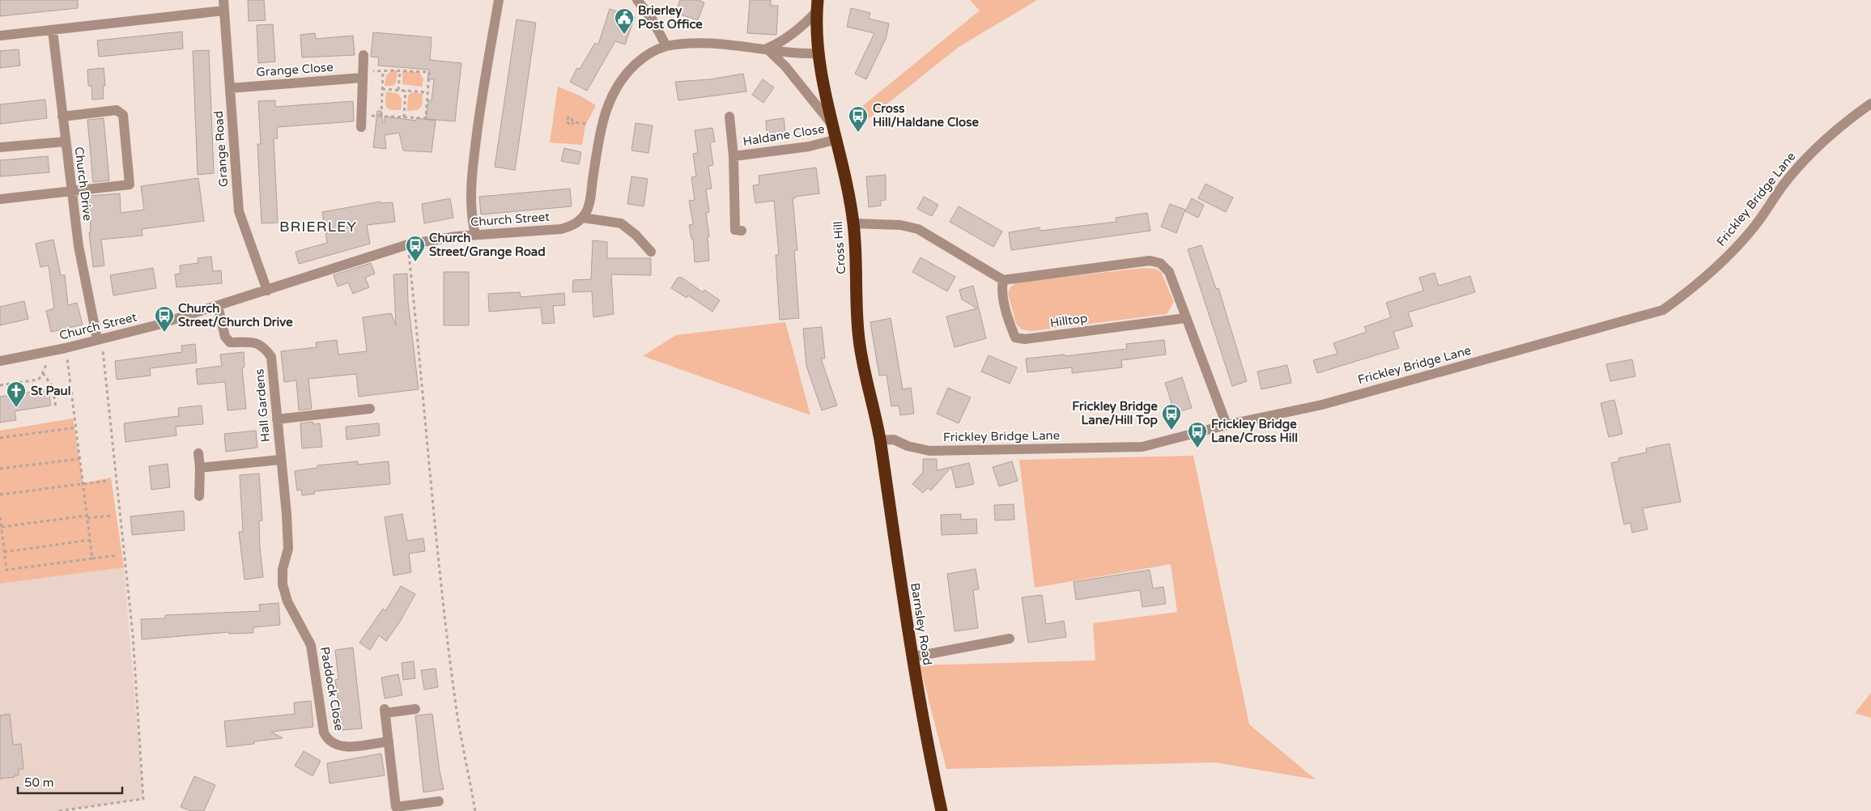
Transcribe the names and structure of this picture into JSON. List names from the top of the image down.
{
  "streets": {
    "highway": ["Cross Hill", "Barnsley Road"],
    "street": [
      "Grange Close",
      "Haldane Close",
      "Grange Road",
      "Church Drive",
      "Frickley Bridge Lane",
      "Church Street",
      "Hilltop",
      "Hall Gardens",
      "Paddock Close"
    ]
  },
  "crossings": [
    ["Grange Close", "Grange Road"],
    ["Haldane Close", "Cross Hill"],
    ["Grange Road", "Church Street"],
    ["Church Drive", "Church Street"],
    ["Frickley Bridge Lane", "Cross Hill"],
    ["Frickley Bridge Lane", "Barnsley Road"],
    ["Church Street", "Hall Gardens"],
    ["Cross Hill", "Barnsley Road"],
    ["Hall Gardens", "Paddock Close"]
  ],
  "districts": ["BRIERLEY"],
  "places": {
    "public building": ["Brierley Post Office"],
    "bus stop": [
      "Cross Hill/Haldane Close",
      "Church Street/Grange Road",
      "Church Street/Church Drive",
      "Frickley Bridge Lane/Hill Top",
      "Frickley Bridge Lane/Cross Hill"
    ],
    "church": ["St Paul"]
  },
  "scale_bar": "50 m"
}
